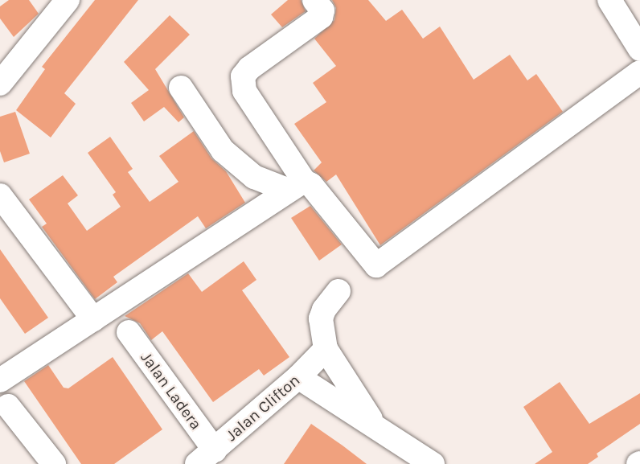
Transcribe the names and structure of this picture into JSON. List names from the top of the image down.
{
  "streets": {
    "street": ["Jalan Ladera", "Jalan Clifton"]
  },
  "crossings": [
    ["Jalan Ladera", "Jalan Clifton"]
  ]
}
